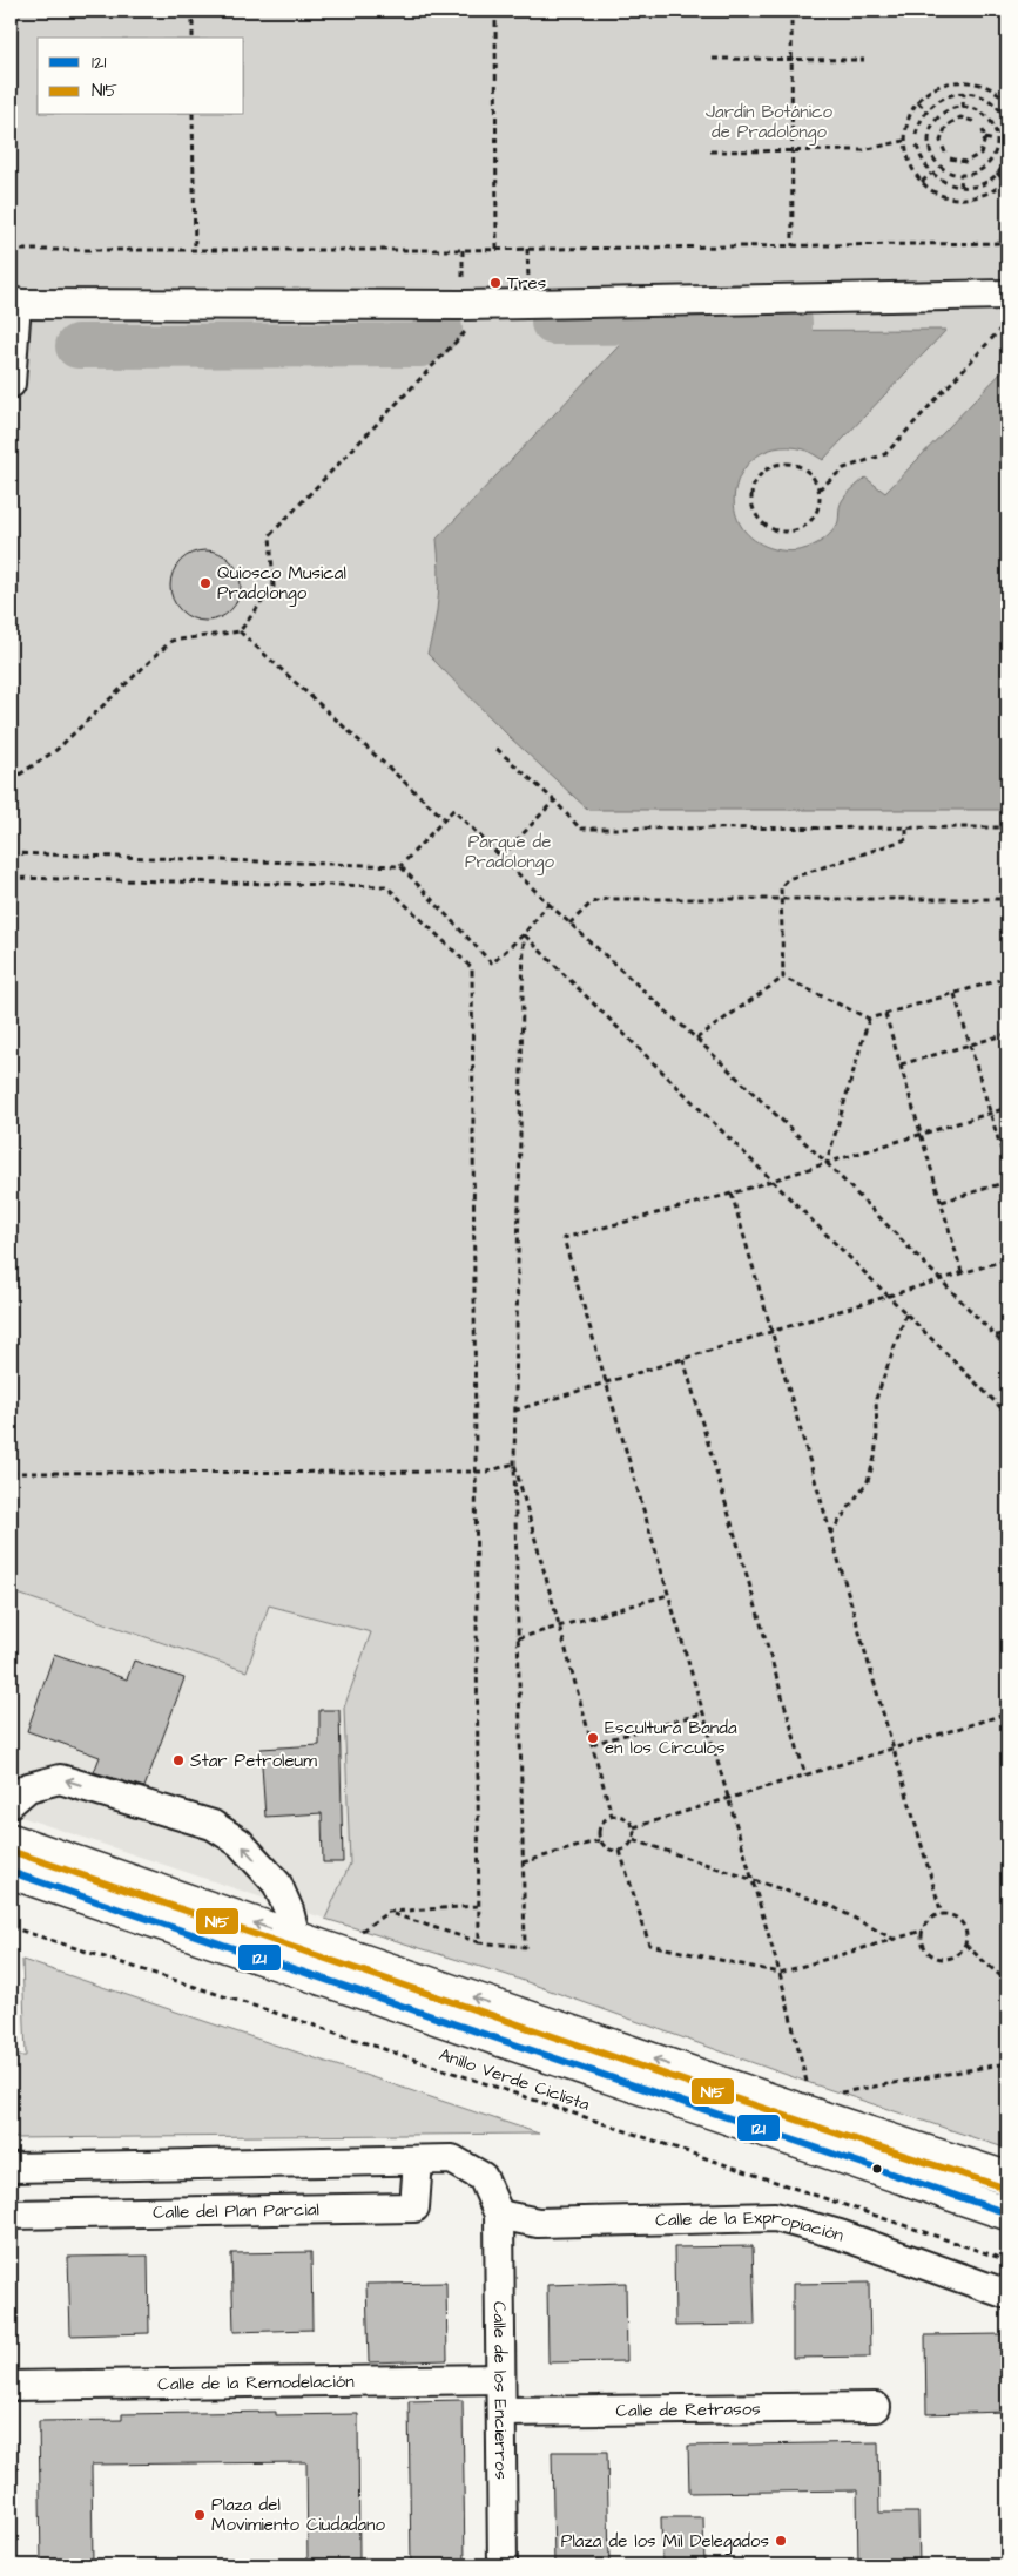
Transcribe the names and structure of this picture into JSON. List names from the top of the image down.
{
  "streets": {
    "street": [
      "Calle del Plan Parcial",
      "Calle de la Expropiación",
      "Calle de la Remodelación",
      "Calle de los Encierros",
      "Calle de Retrasos"
    ],
    "path": ["Anillo Verde Ciclista"]
  },
  "crossings": [
    ["Calle de la Expropiación", "Calle de los Encierros"],
    ["Calle de la Remodelación", "Calle de los Encierros"],
    ["Calle de los Encierros", "Calle de Retrasos"]
  ],
  "parks": ["Jardín Botánico de Pradolongo", "Parque de Pradolongo"],
  "places": [
    "Tres",
    "Quiosco Musical Pradolongo",
    "Escultura Banda en los Círculos",
    "Star Petroleum",
    "Plaza del Movimiento Ciudadano",
    "Plaza de los Mil Delegados"
  ],
  "lines": ["transit line N15", "transit line 121"],
  "legend": ["121", "N15"]
}
